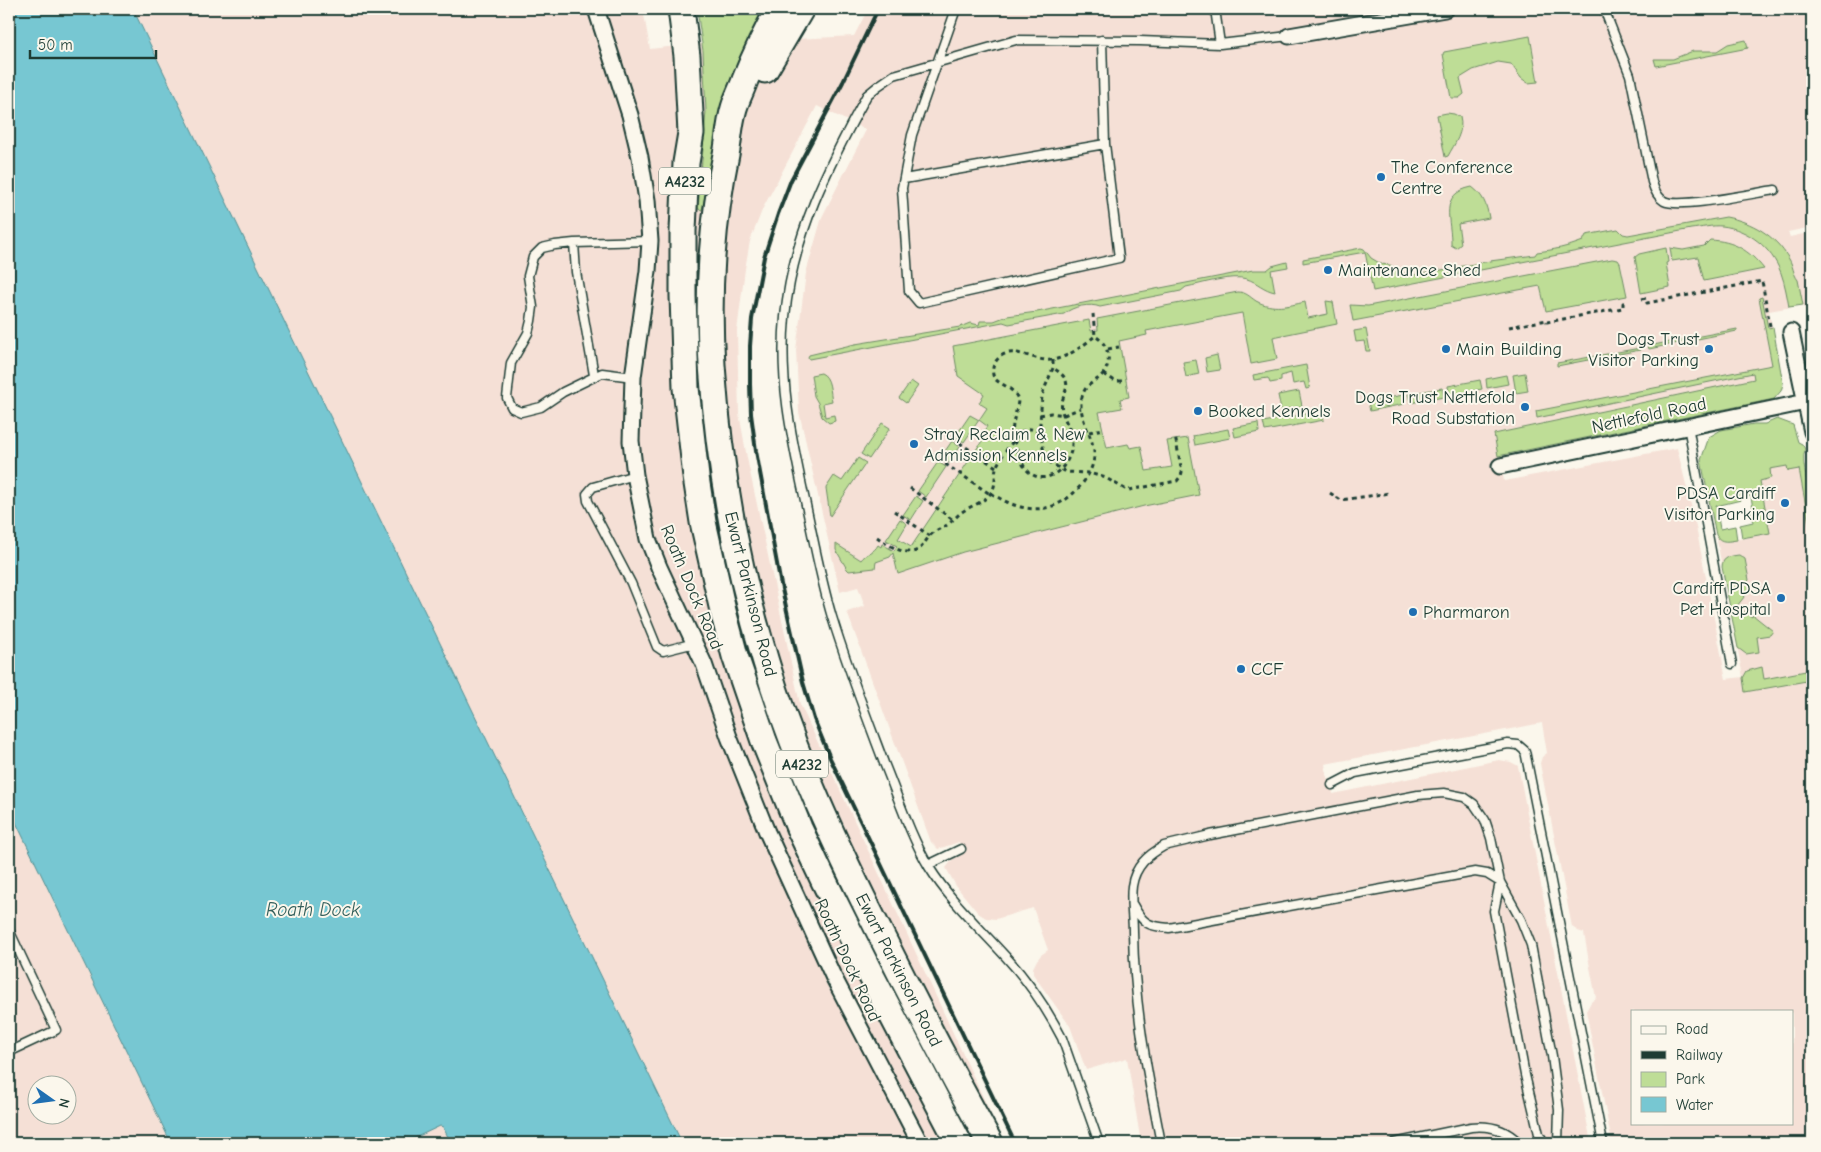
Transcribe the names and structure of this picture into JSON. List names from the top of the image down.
{
  "streets": {
    "main road": ["A4232", "Ewart Parkinson Road"],
    "street": ["Nettlefold Road", "Roath Dock Road"]
  },
  "crossings": [
    ["A4232", "Ewart Parkinson Road"]
  ],
  "water": ["Roath Dock"],
  "places": [
    "The Conference Centre",
    "Maintenance Shed",
    "Main Building",
    "Dogs Trust Visitor Parking",
    "Dogs Trust Nettlefold Road Substation",
    "Booked Kennels",
    "Stray Reclaim & New Admission Kennels",
    "PDSA Cardiff Visitor Parking",
    "Cardiff PDSA Pet Hospital",
    "Pharmaron",
    "CCF"
  ],
  "legend": [
    "Road",
    "Railway",
    "Park",
    "Water"
  ],
  "scale_bar": "50 m",
  "north": "right"
}
